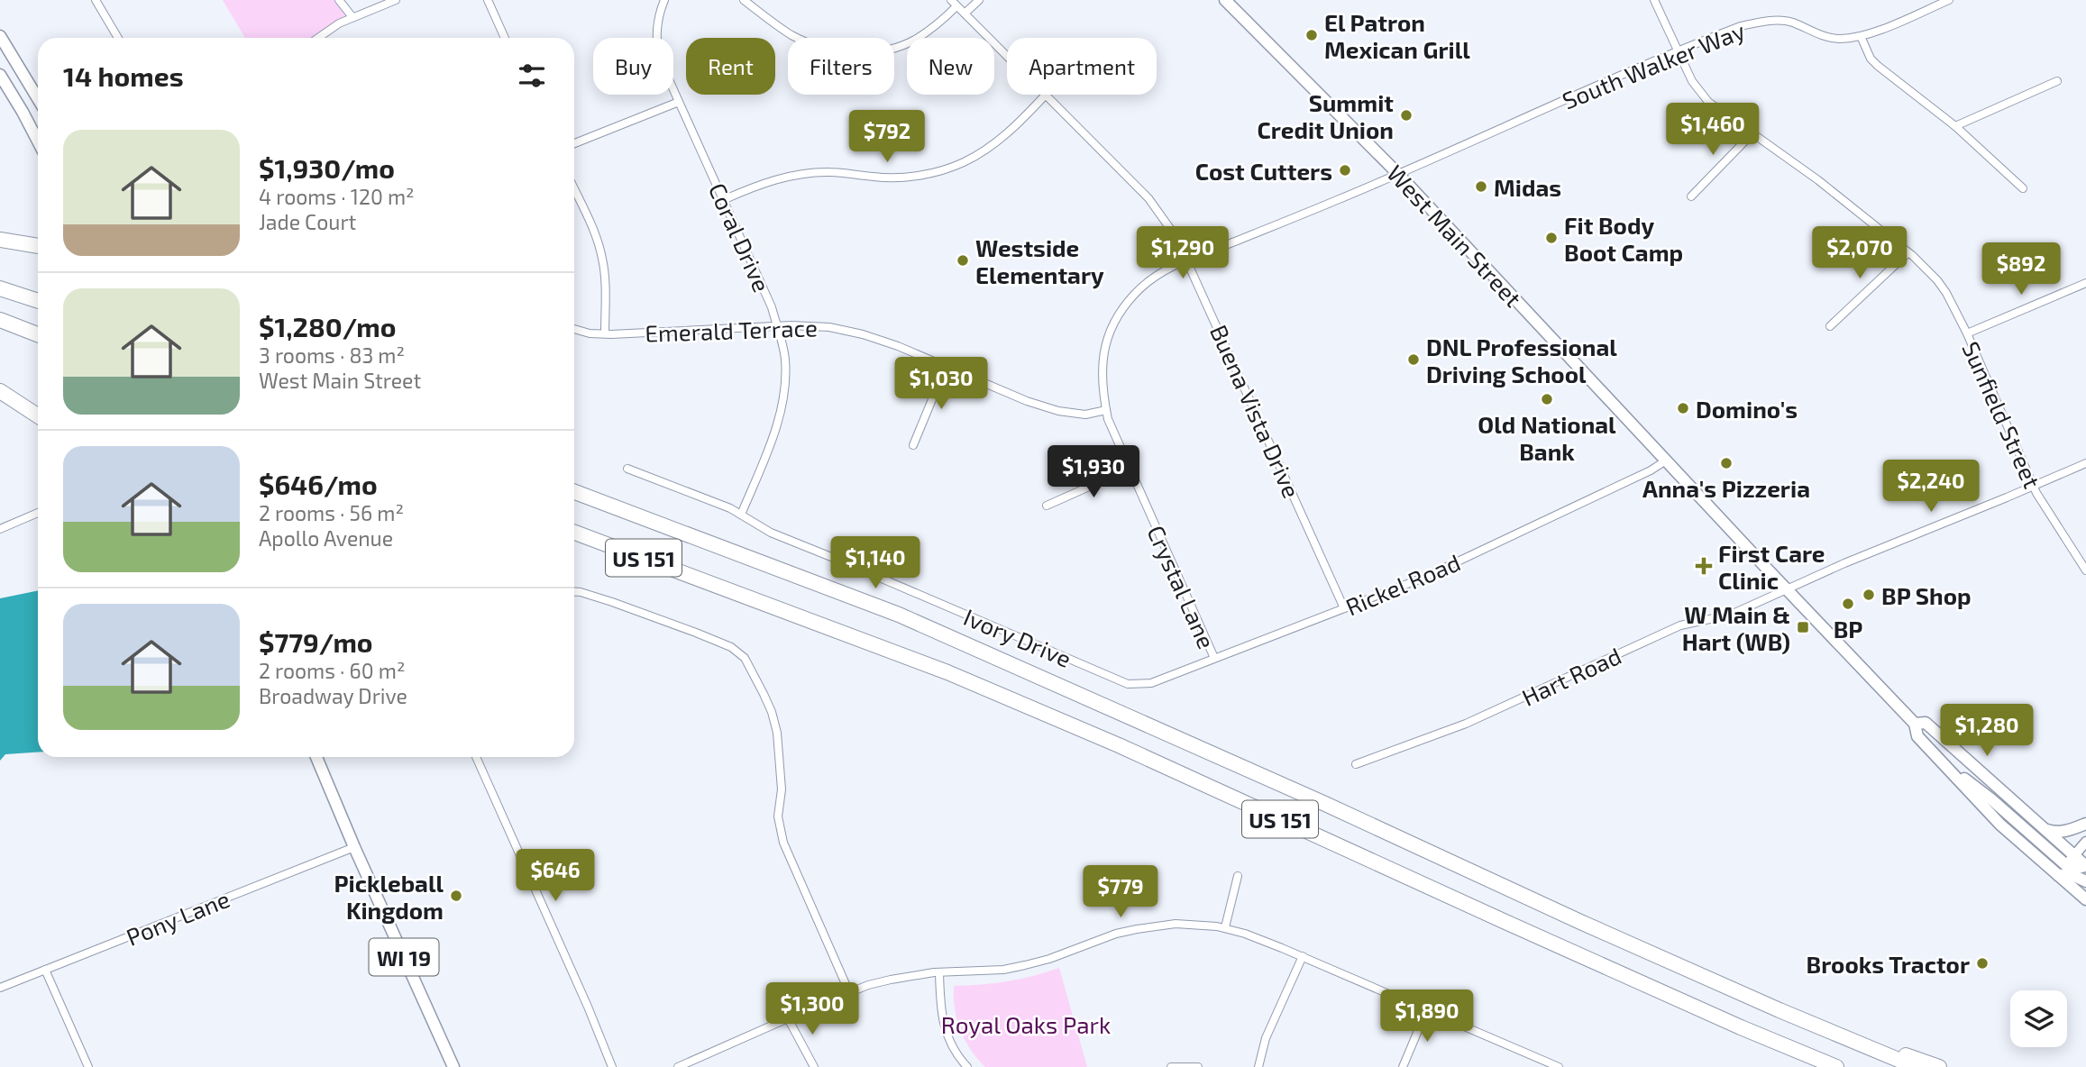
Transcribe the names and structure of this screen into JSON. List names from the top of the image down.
{
  "streets": {
    "highway": ["US 151"],
    "main road": ["West Main Street", "WI 19"],
    "street": [
      "South Walker Way",
      "Coral Drive",
      "Emerald Terrace",
      "Buena Vista Drive",
      "Sunfield Street",
      "Rickel Road",
      "Crystal Lane",
      "Ivory Drive",
      "Hart Road",
      "Pony Lane"
    ]
  },
  "crossings": [
    ["South Walker Way", "West Main Street"],
    ["South Walker Way", "Buena Vista Drive"],
    ["South Walker Way", "Sunfield Street"],
    ["South Walker Way", "Crystal Lane"],
    ["West Main Street", "Rickel Road"],
    ["West Main Street", "Hart Road"],
    ["Coral Drive", "Emerald Terrace"],
    ["Coral Drive", "Ivory Drive"],
    ["Emerald Terrace", "Crystal Lane"],
    ["Buena Vista Drive", "Rickel Road"],
    ["Buena Vista Drive", "Crystal Lane"],
    ["Sunfield Street", "Hart Road"],
    ["Rickel Road", "Crystal Lane"],
    ["Rickel Road", "Ivory Drive"],
    ["Pony Lane", "WI 19"]
  ],
  "parks": ["Royal Oaks Park"],
  "places": {
    "other": [
      "El Patron Mexican Grill",
      "Summit Credit Union",
      "Cost Cutters",
      "Midas",
      "Fit Body Boot Camp",
      "Westside Elementary",
      "DNL Professional Driving School",
      "Old National Bank",
      "Domino's",
      "Anna's Pizzeria",
      "BP Shop",
      "BP",
      "Pickleball Kingdom",
      "Brooks Tractor"
    ],
    "health": ["First Care Clinic"],
    "transit": ["W Main & Hart (WB)"]
  },
  "page": {
    "chip": [
      "Buy",
      "Rent",
      "Filters",
      "New",
      "Apartment"
    ],
    "heading": "14 homes",
    "price": [
      "$1,460",
      "$792",
      "$1,290",
      "$2,070",
      "$892",
      "$1,030",
      "$1,930",
      "$2,240",
      "$1,140",
      "$1,280",
      "$646",
      "$779",
      "$1,300",
      "$1,890"
    ],
    "list": [
      {
        "name": "$1,930/mo",
        "note": "4 rooms · 120 m² · Jade Court"
      },
      {
        "name": "$1,280/mo",
        "note": "3 rooms · 83 m² · West Main Street"
      },
      {
        "name": "$646/mo",
        "note": "2 rooms · 56 m² · Apollo Avenue"
      },
      {
        "name": "$779/mo",
        "note": "2 rooms · 60 m² · Broadway Drive"
      }
    ]
  }
}
